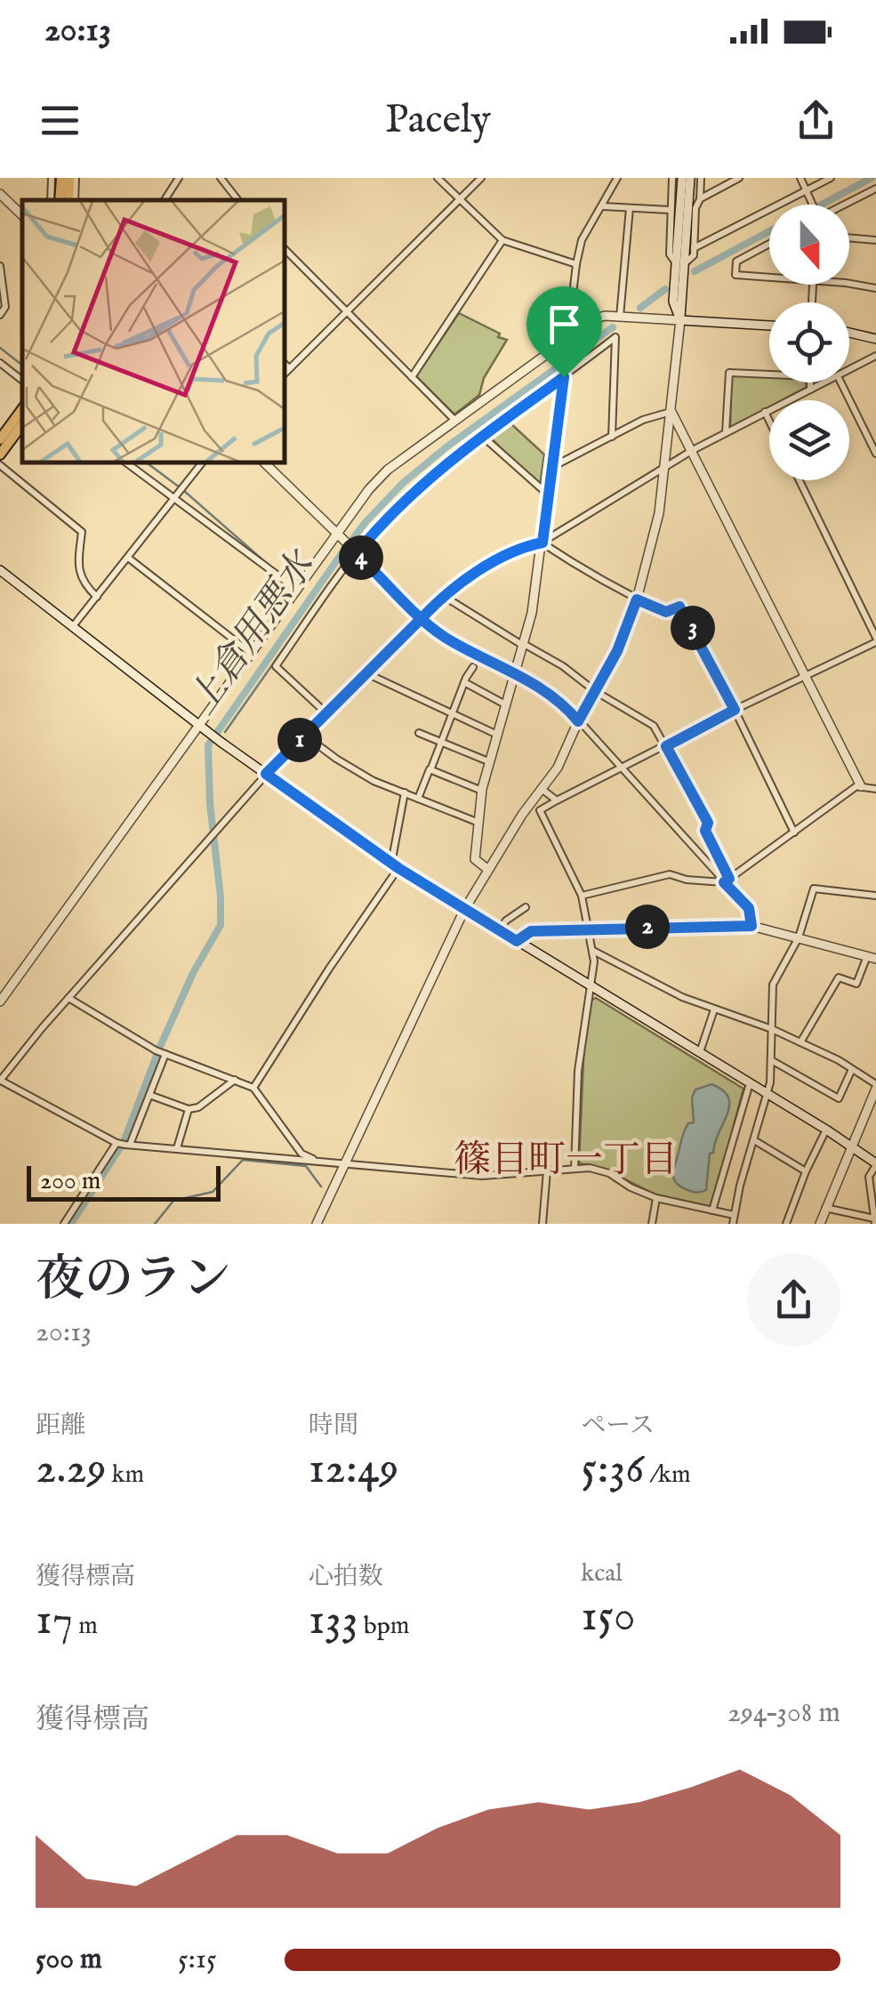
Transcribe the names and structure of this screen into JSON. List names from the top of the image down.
{
  "districts": ["篠目町一丁目"],
  "water": ["上倉用悪水"],
  "scale_bar": "200 m",
  "north": "bottom",
  "page": {
    "status": "20:13",
    "header": "Pacely",
    "pins": [
      "4",
      "3",
      "1",
      "2"
    ],
    "scale": "200 m",
    "heading": ["夜のラン", "20:13"],
    "stats": [
      ["距離", "2.29 km"],
      ["時間", "12:49"],
      ["ペース", "5:36 /km"],
      ["獲得標高", "17 m"],
      ["心拍数", "133 bpm"],
      ["kcal", "150"]
    ],
    "chart": ["獲得標高", "294–308 m"],
    "list": [
      {
        "name": "500 m",
        "note": "5:15"
      }
    ]
  }
}
